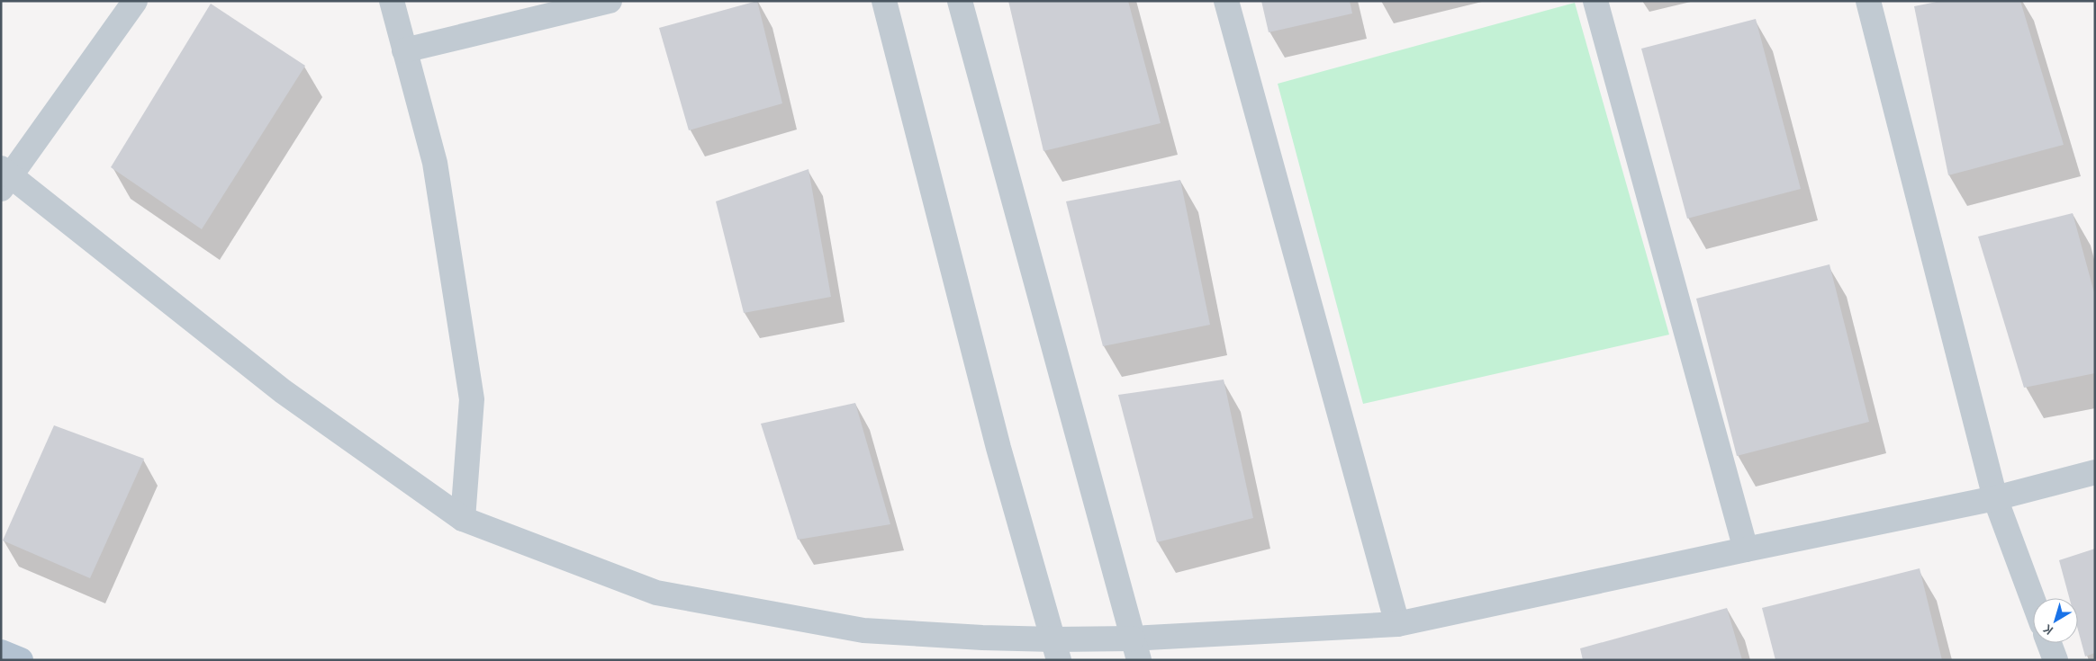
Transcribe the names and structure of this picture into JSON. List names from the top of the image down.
{
  "north": "bottom left"
}
